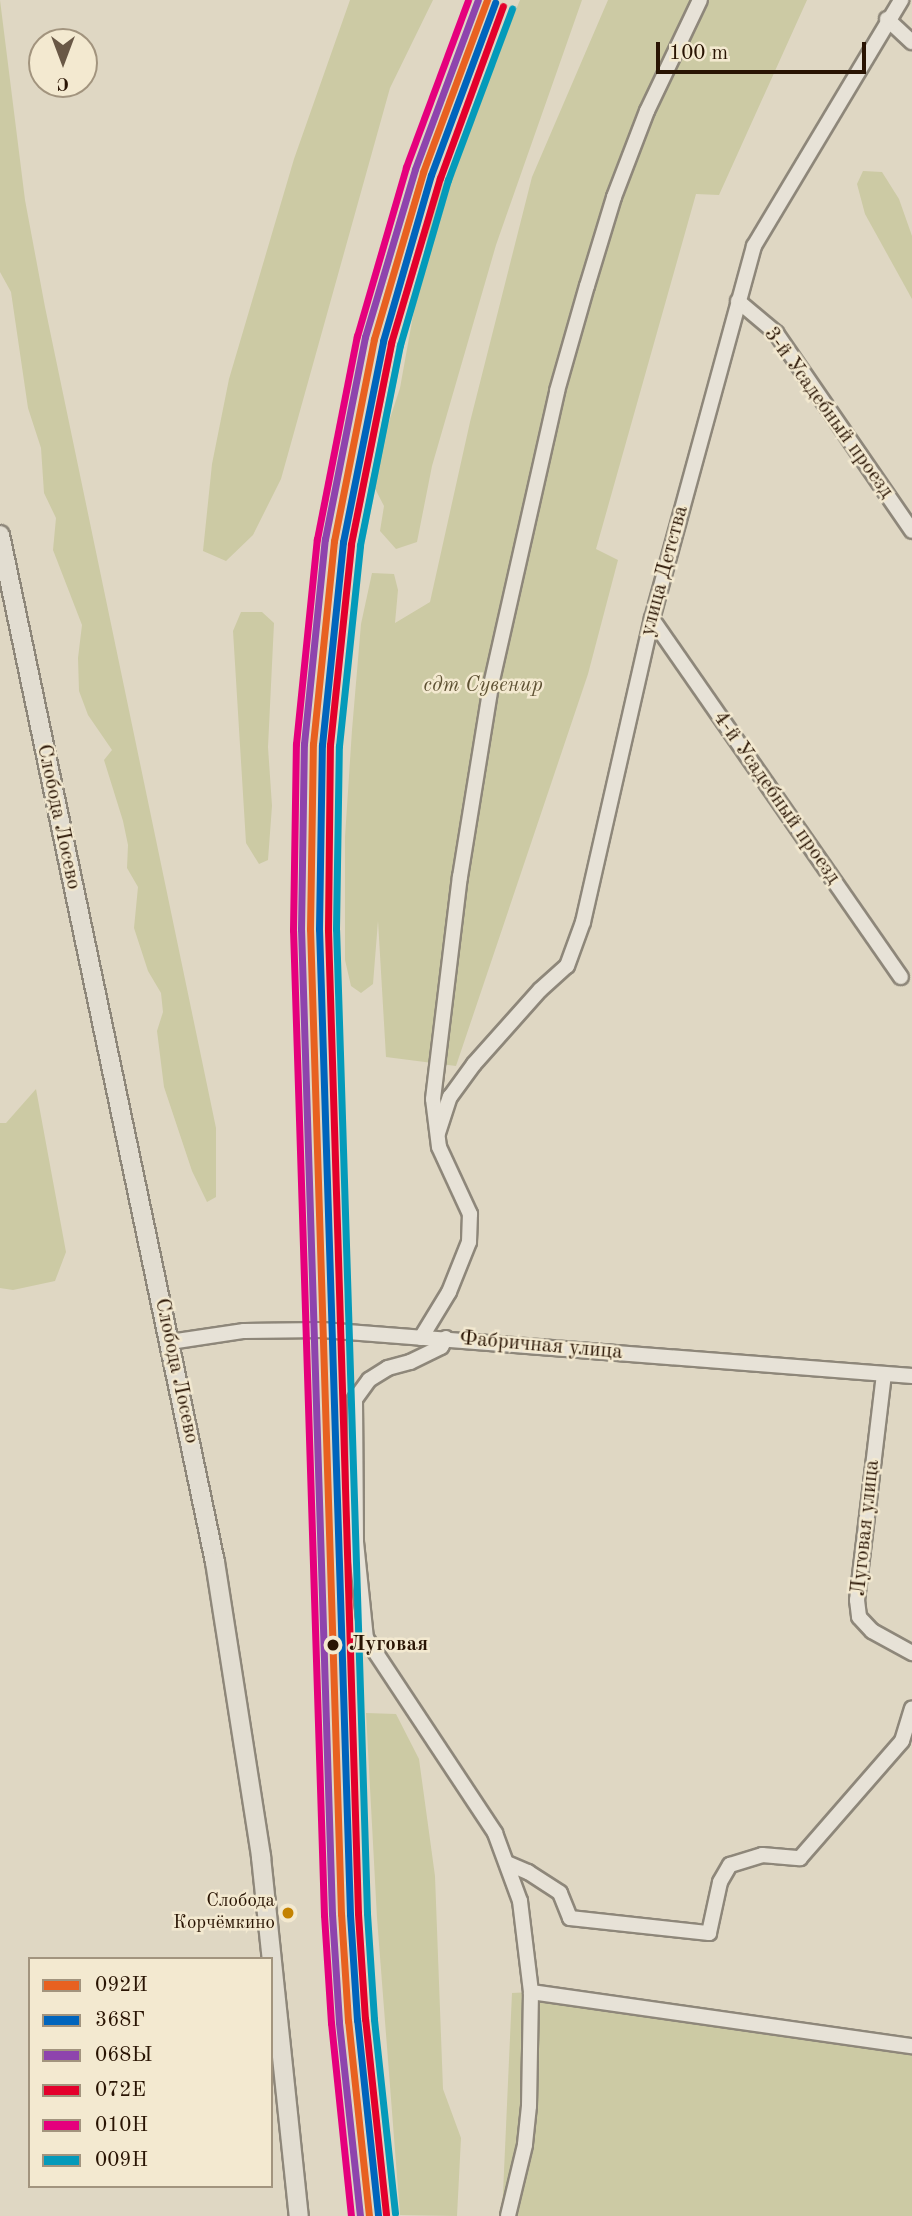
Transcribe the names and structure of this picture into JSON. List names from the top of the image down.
{
  "streets": {
    "main road": ["Слобода Лосево"],
    "street": [
      "3-й Усадебный проезд",
      "улица Детства",
      "4-й Усадебный проезд",
      "Фабричная улица",
      "Луговая улица"
    ]
  },
  "crossings": [
    ["3-й Усадебный проезд", "улица Детства"],
    ["улица Детства", "4-й Усадебный проезд"],
    ["Слобода Лосево", "Фабричная улица"],
    ["Фабричная улица", "Луговая улица"]
  ],
  "parks": ["сдт Сувенир"],
  "places": ["Луговая", "Слобода Корчёмкино"],
  "lines": [
    "transit line 092И",
    "transit line 068Ы",
    "transit line 010Н",
    "transit line 368Г",
    "transit line 072Е",
    "transit line 009Н"
  ],
  "legend": [
    "092И",
    "368Г",
    "068Ы",
    "072Е",
    "010Н",
    "009Н"
  ],
  "scale_bar": "100 m",
  "north": "bottom"
}
